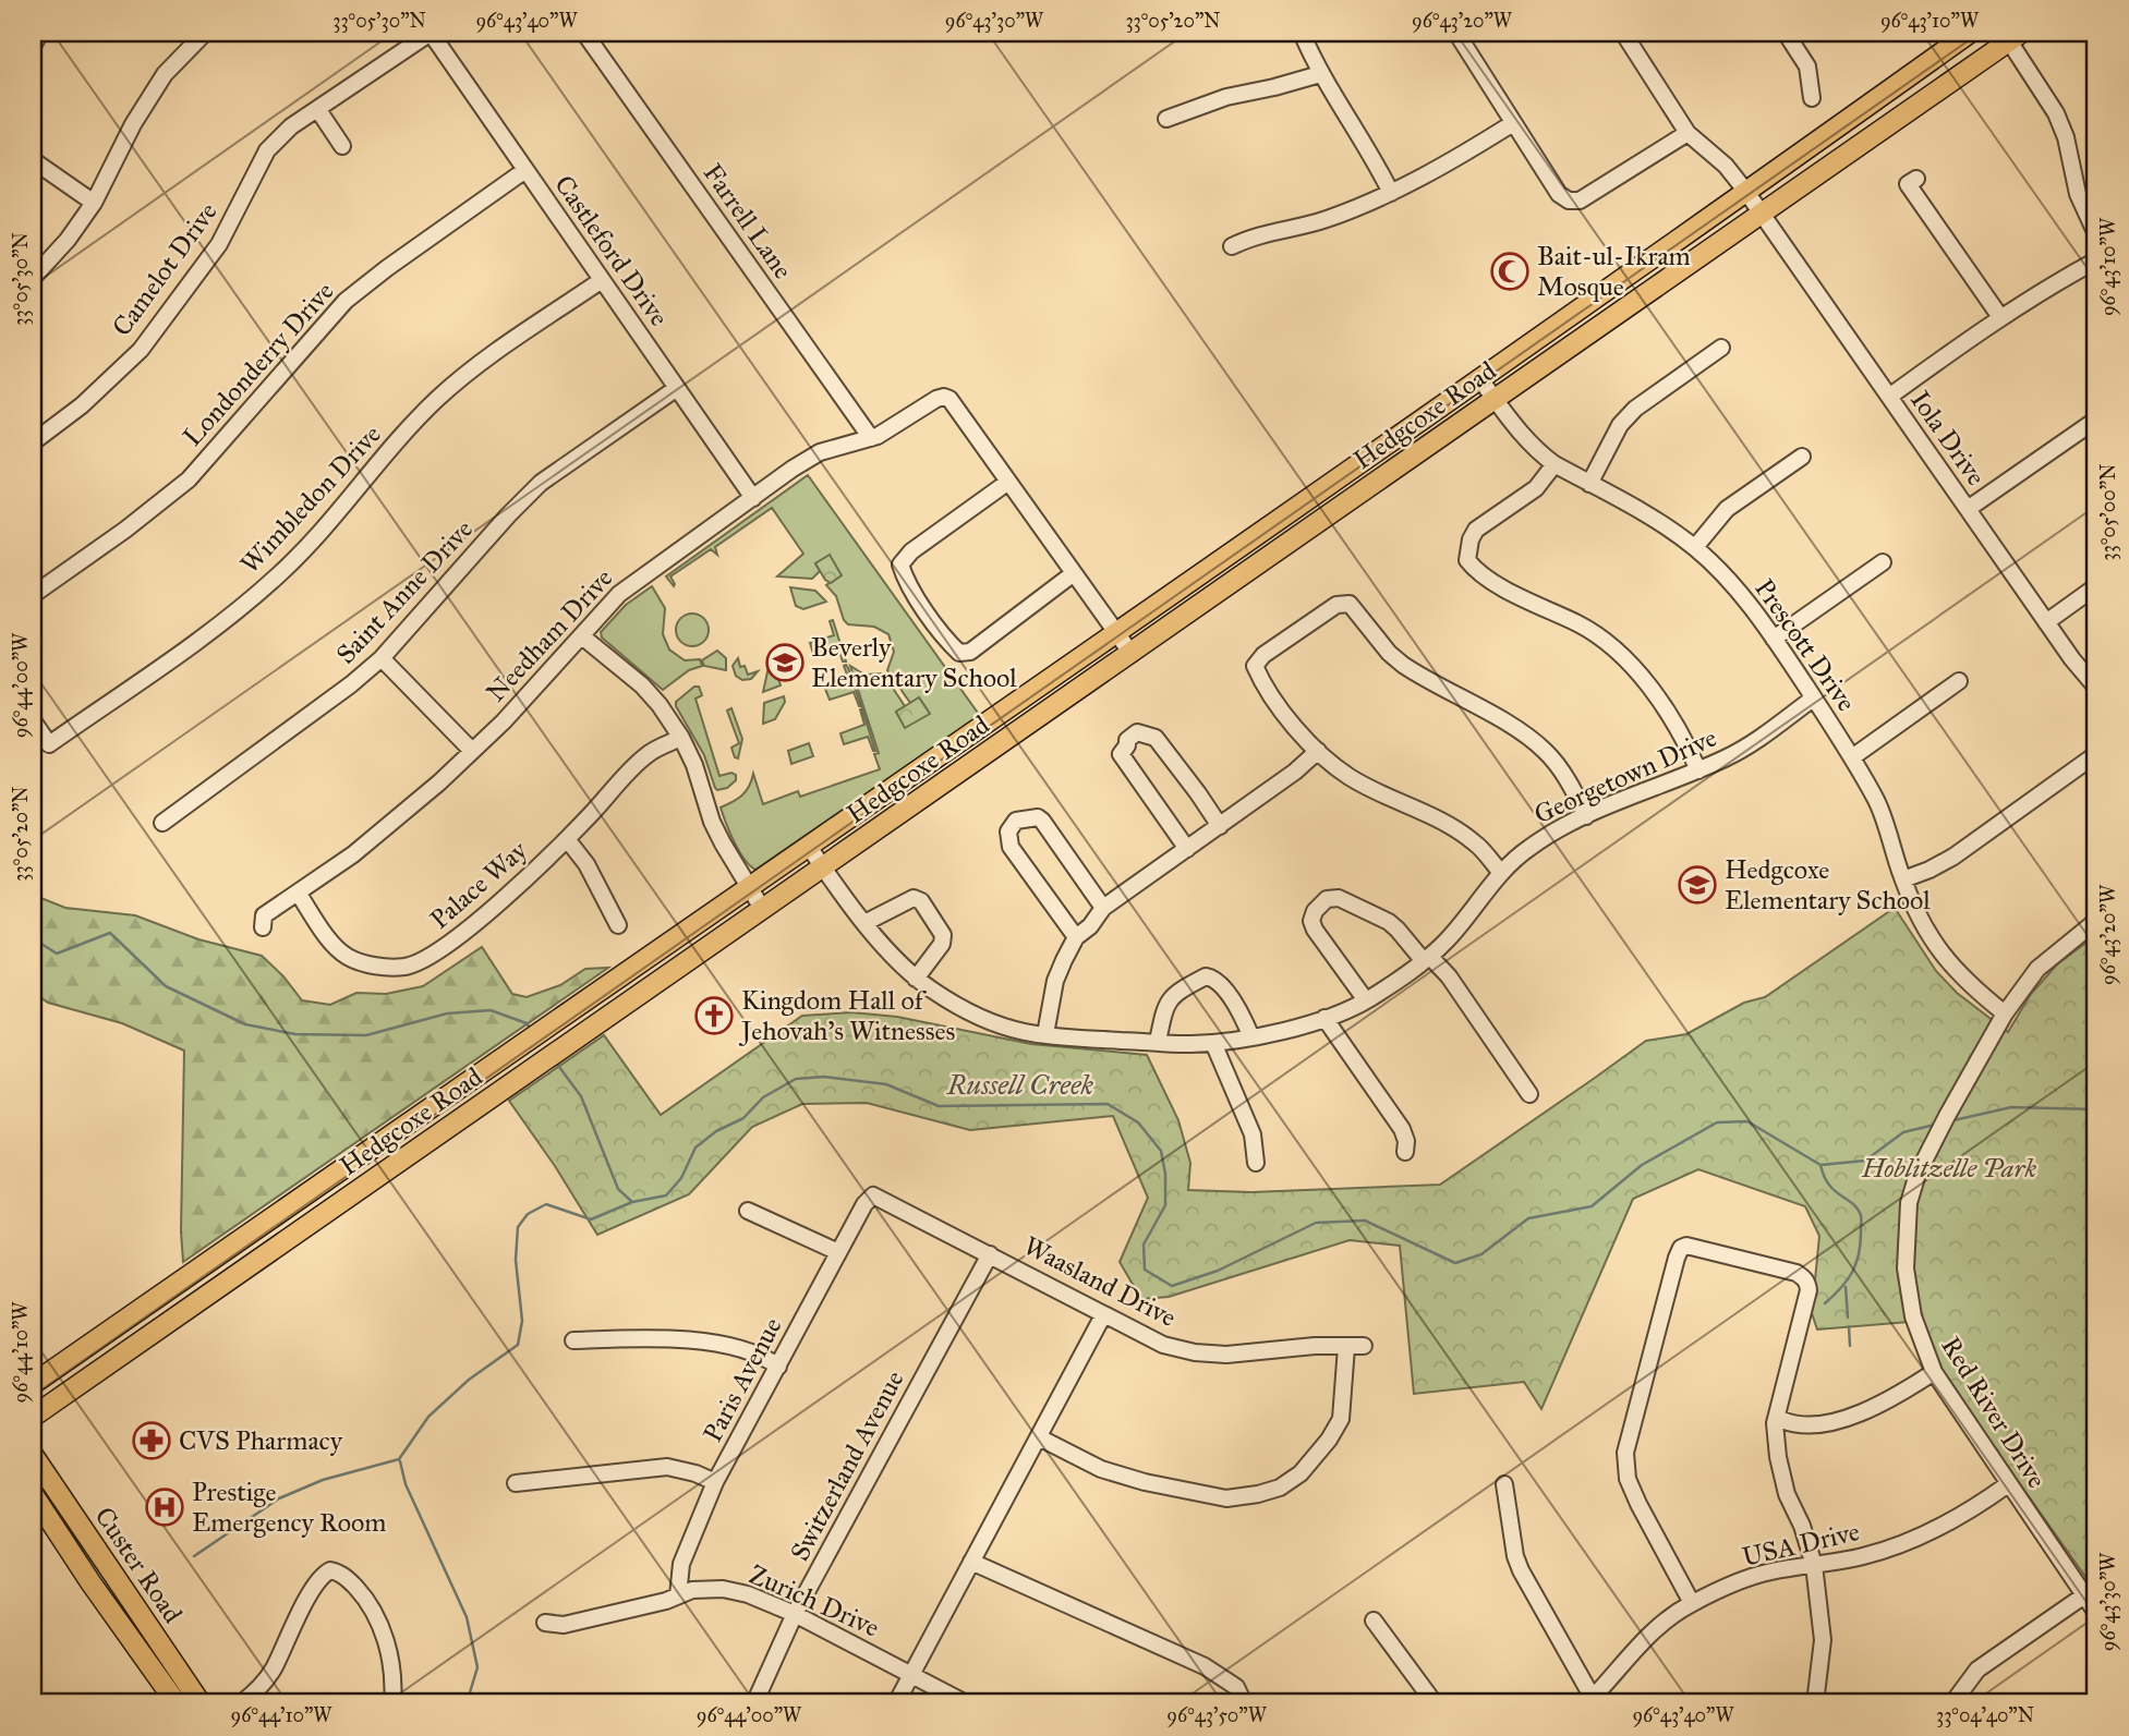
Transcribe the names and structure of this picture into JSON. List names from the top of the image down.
{
  "streets": {
    "main road": ["Hedgcoxe Road", "Custer Road"],
    "street": [
      "Farrell Lane",
      "Castleford Drive",
      "Camelot Drive",
      "Londonderry Drive",
      "Iola Drive",
      "Wimbledon Drive",
      "Saint Anne Drive",
      "Needham Drive",
      "Prescott Drive",
      "Georgetown Drive",
      "Palace Way",
      "Waasland Drive",
      "Paris Avenue",
      "Red River Drive",
      "Switzerland Avenue",
      "USA Drive",
      "Zurich Drive"
    ]
  },
  "crossings": [
    ["Farrell Lane", "Needham Drive"],
    ["Castleford Drive", "Camelot Drive"],
    ["Castleford Drive", "Londonderry Drive"],
    ["Castleford Drive", "Wimbledon Drive"],
    ["Castleford Drive", "Saint Anne Drive"],
    ["Castleford Drive", "Needham Drive"],
    ["Hedgcoxe Road", "Iola Drive"],
    ["Hedgcoxe Road", "Prescott Drive"],
    ["Hedgcoxe Road", "Georgetown Drive"],
    ["Needham Drive", "Palace Way"],
    ["Prescott Drive", "Georgetown Drive"],
    ["Prescott Drive", "Red River Drive"],
    ["Waasland Drive", "Paris Avenue"],
    ["Waasland Drive", "Switzerland Avenue"],
    ["Paris Avenue", "Zurich Drive"],
    ["Red River Drive", "USA Drive"],
    ["Switzerland Avenue", "Zurich Drive"]
  ],
  "water": ["Russell Creek"],
  "parks": ["Hoblitzelle Park"],
  "places": {
    "mosque": ["Bait-ul-Ikram Mosque"],
    "school or university": ["Beverly Elementary School", "Hedgcoxe Elementary School"],
    "church": ["Kingdom Hall of Jehovah's Witnesses"],
    "pharmacy": ["CVS Pharmacy"],
    "hospital": ["Prestige Emergency Room"]
  },
  "coordinates": [
    "33°05'30\"N",
    "96°43'40\"W",
    "96°43'30\"W",
    "33°05'20\"N",
    "96°43'20\"W",
    "96°43'10\"W",
    "33°05'00\"N",
    "96°44'00\"W",
    "96°44'10\"W",
    "96°43'50\"W",
    "33°04'40\"N"
  ]
}
